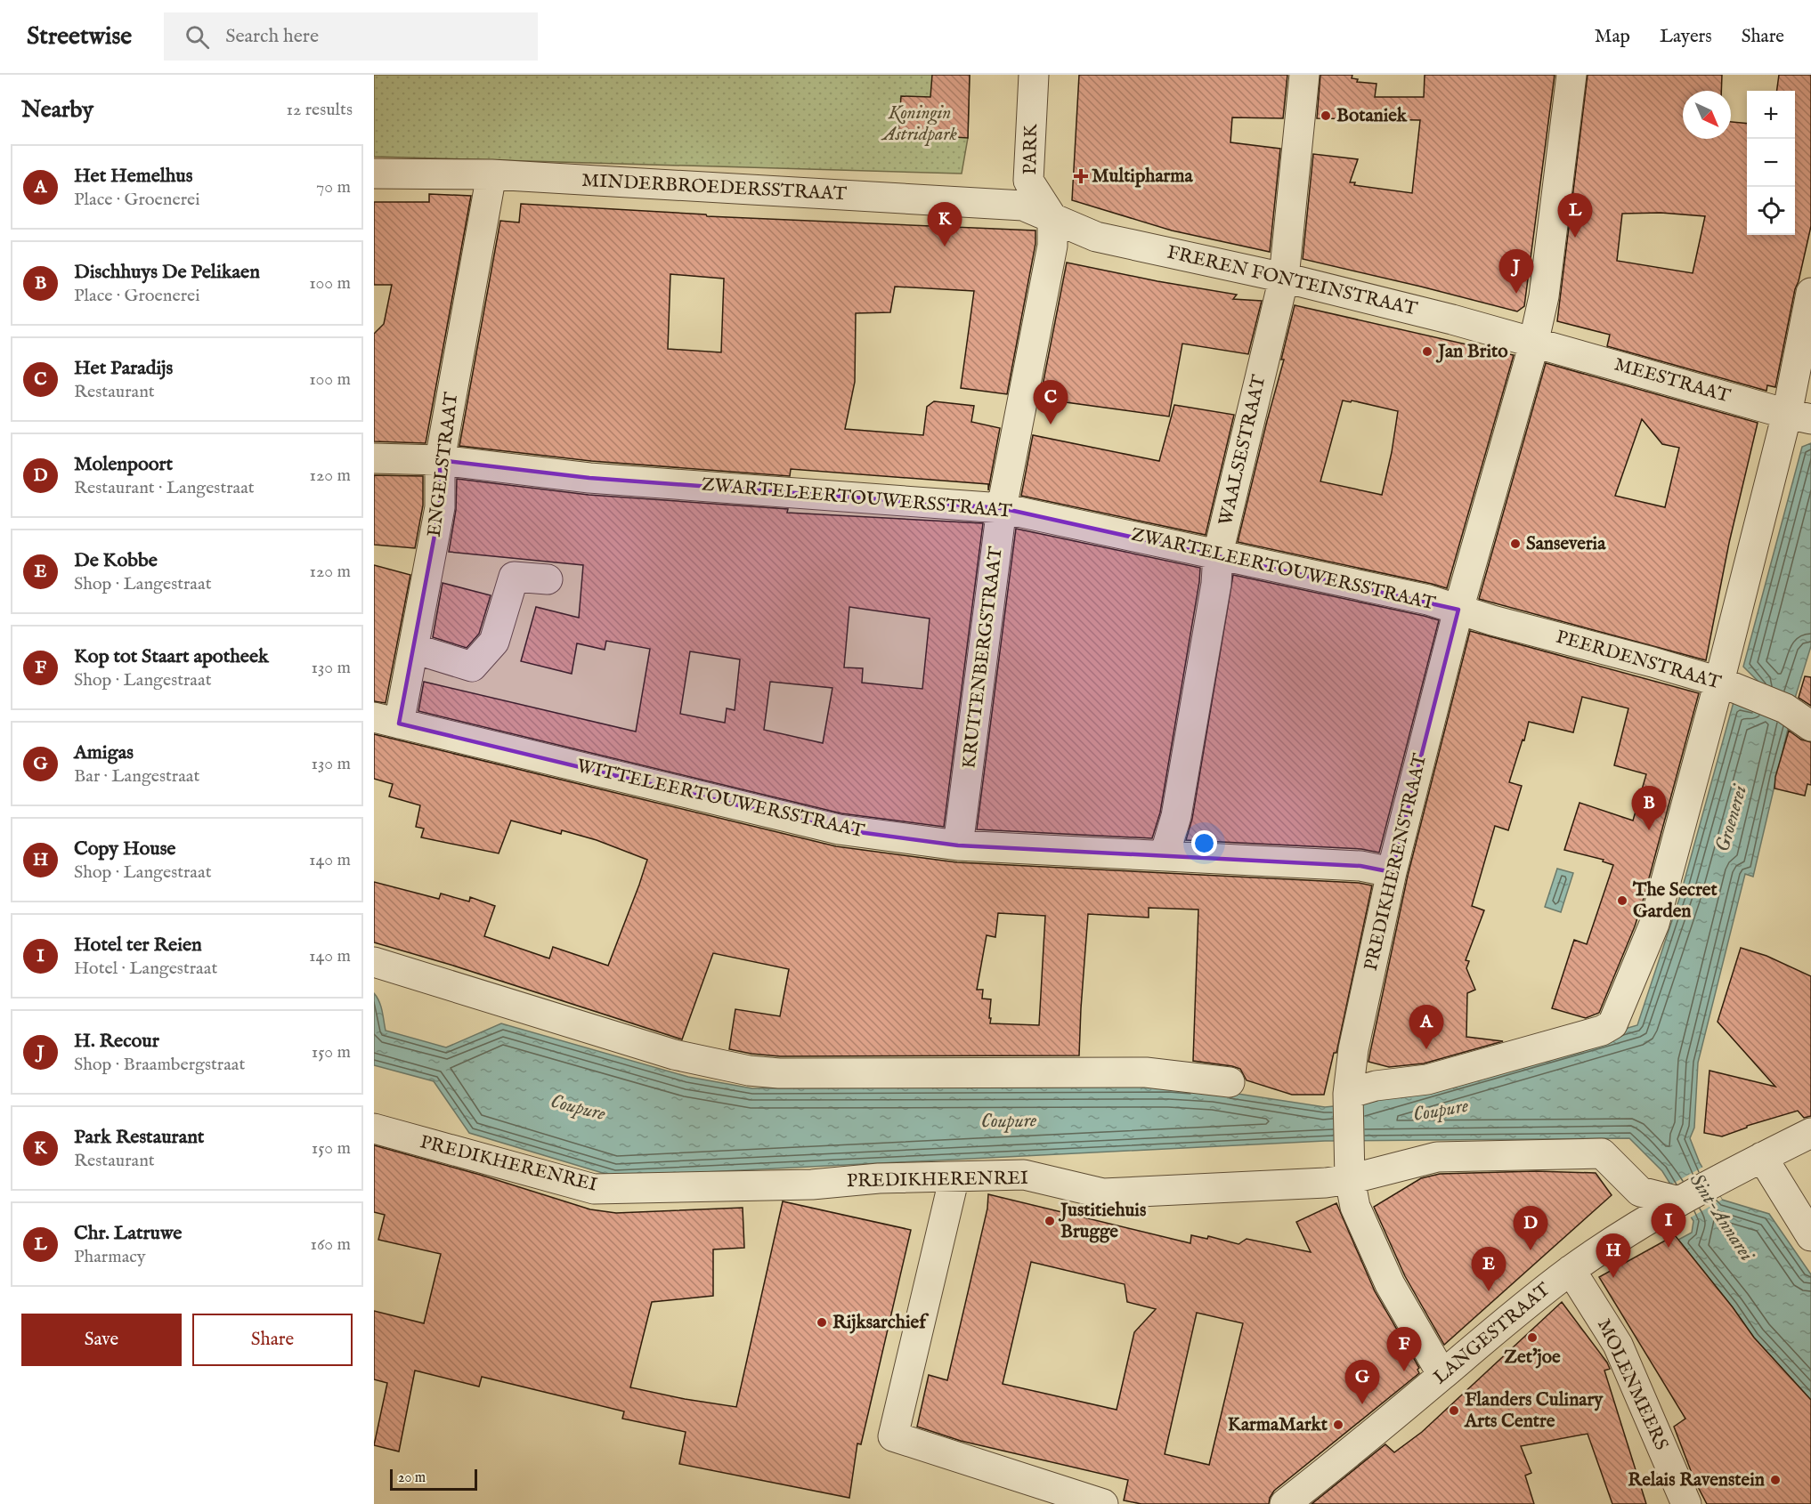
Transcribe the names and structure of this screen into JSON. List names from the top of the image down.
{
  "streets": {
    "street": [
      "PARK",
      "MINDERBROEDERSSTRAAT",
      "FREREN FONTEINSTRAAT",
      "MEESTRAAT",
      "WAALSESTRAAT",
      "ENGELSTRAAT",
      "ZWARTELEERTOUWERSSTRAAT",
      "KRUITENBERGSTRAAT",
      "PEERDENSTRAAT",
      "WITTELEERTOUWERSSTRAAT",
      "PREDIKHERENSTRAAT",
      "PREDIKHERENREI",
      "LANGESTRAAT",
      "MOLENMEERS"
    ]
  },
  "crossings": [
    ["PARK", "MINDERBROEDERSSTRAAT"],
    ["PARK", "FREREN FONTEINSTRAAT"],
    ["PARK", "KRUITENBERGSTRAAT"],
    ["MINDERBROEDERSSTRAAT", "FREREN FONTEINSTRAAT"],
    ["MINDERBROEDERSSTRAAT", "ENGELSTRAAT"],
    ["MINDERBROEDERSSTRAAT", "KRUITENBERGSTRAAT"],
    ["FREREN FONTEINSTRAAT", "MEESTRAAT"],
    ["FREREN FONTEINSTRAAT", "WAALSESTRAAT"],
    ["FREREN FONTEINSTRAAT", "KRUITENBERGSTRAAT"],
    ["FREREN FONTEINSTRAAT", "PREDIKHERENSTRAAT"],
    ["MEESTRAAT", "PREDIKHERENSTRAAT"],
    ["WAALSESTRAAT", "ZWARTELEERTOUWERSSTRAAT"],
    ["WAALSESTRAAT", "WITTELEERTOUWERSSTRAAT"],
    ["ENGELSTRAAT", "ZWARTELEERTOUWERSSTRAAT"],
    ["ENGELSTRAAT", "WITTELEERTOUWERSSTRAAT"],
    ["ZWARTELEERTOUWERSSTRAAT", "KRUITENBERGSTRAAT"],
    ["ZWARTELEERTOUWERSSTRAAT", "PEERDENSTRAAT"],
    ["ZWARTELEERTOUWERSSTRAAT", "PREDIKHERENSTRAAT"],
    ["KRUITENBERGSTRAAT", "WITTELEERTOUWERSSTRAAT"],
    ["PEERDENSTRAAT", "PREDIKHERENSTRAAT"],
    ["WITTELEERTOUWERSSTRAAT", "PREDIKHERENSTRAAT"],
    ["PREDIKHERENSTRAAT", "PREDIKHERENREI"],
    ["PREDIKHERENSTRAAT", "LANGESTRAAT"],
    ["PREDIKHERENREI", "LANGESTRAAT"],
    ["LANGESTRAAT", "MOLENMEERS"]
  ],
  "water": ["Groenerei", "Coupure", "Sint-Annarei"],
  "parks": ["Koningin Astridpark"],
  "places": {
    "other": [
      "Botaniek",
      "Jan Brito",
      "Sanseveria",
      "The Secret Garden",
      "Justitiehuis Brugge",
      "Rijksarchief",
      "Zet'joe",
      "Flanders Culinary Arts Centre",
      "KarmaMarkt",
      "Relais Ravenstein"
    ],
    "health": ["Multipharma"]
  },
  "scale_bar": "20 m",
  "north": "bottom right",
  "page": {
    "header": "Streetwise",
    "search": "Search here",
    "nav": ["Map", "Layers", "Share"],
    "heading": ["Nearby", "12 results"],
    "map_buttons": ["+", "−"],
    "list": [
      {
        "mark": "A",
        "name": "Het Hemelhus",
        "note": "Place · Groenerei",
        "value": "70 m"
      },
      {
        "mark": "B",
        "name": "Dischhuys De Pelikaen",
        "note": "Place · Groenerei",
        "value": "100 m"
      },
      {
        "mark": "C",
        "name": "Het Paradijs",
        "note": "Restaurant",
        "value": "100 m"
      },
      {
        "mark": "D",
        "name": "Molenpoort",
        "note": "Restaurant · Langestraat",
        "value": "120 m"
      },
      {
        "mark": "E",
        "name": "De Kobbe",
        "note": "Shop · Langestraat",
        "value": "120 m"
      },
      {
        "mark": "F",
        "name": "Kop tot Staart apotheek",
        "note": "Shop · Langestraat",
        "value": "130 m"
      },
      {
        "mark": "G",
        "name": "Amigas",
        "note": "Bar · Langestraat",
        "value": "130 m"
      },
      {
        "mark": "H",
        "name": "Copy House",
        "note": "Shop · Langestraat",
        "value": "140 m"
      },
      {
        "mark": "I",
        "name": "Hotel ter Reien",
        "note": "Hotel · Langestraat",
        "value": "140 m"
      },
      {
        "mark": "J",
        "name": "H. Recour",
        "note": "Shop · Braambergstraat",
        "value": "150 m"
      },
      {
        "mark": "K",
        "name": "Park Restaurant",
        "note": "Restaurant",
        "value": "150 m"
      },
      {
        "mark": "L",
        "name": "Chr. Latruwe",
        "note": "Pharmacy",
        "value": "160 m"
      }
    ],
    "pins": [
      "L",
      "K",
      "J",
      "C",
      "B",
      "A",
      "I",
      "D",
      "H",
      "E",
      "F",
      "G"
    ],
    "buttons": ["Save", "Share"],
    "scale": "20 m"
  }
}
